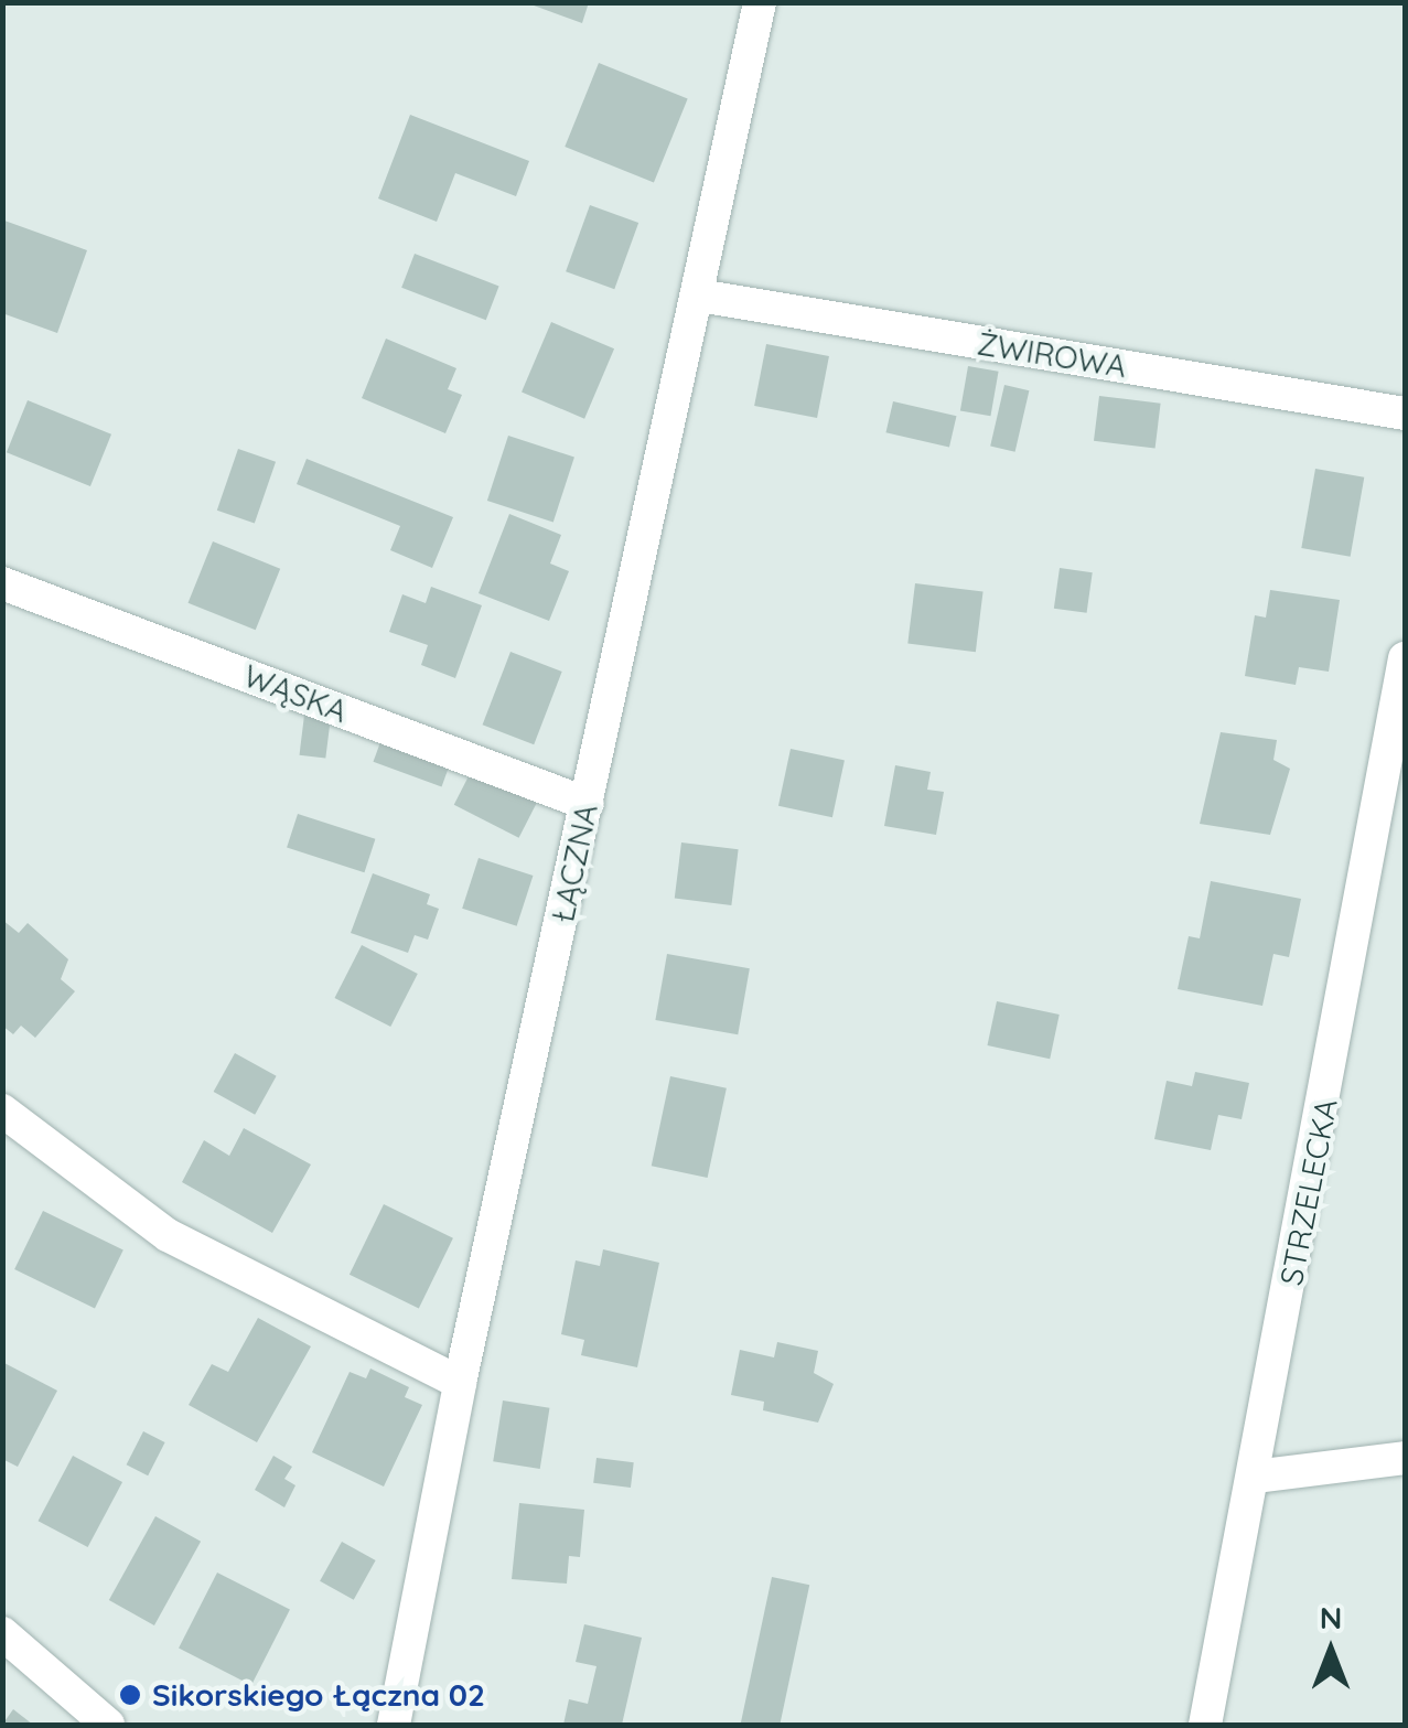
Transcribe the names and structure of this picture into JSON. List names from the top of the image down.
{
  "streets": {
    "street": [
      "ŻWIROWA",
      "WĄSKA",
      "ŁĄCZNA",
      "STRZELECKA"
    ]
  },
  "crossings": [
    ["ŻWIROWA", "ŁĄCZNA"],
    ["WĄSKA", "ŁĄCZNA"]
  ],
  "places": ["Sikorskiego Łączna 02"],
  "north": "top"
}
